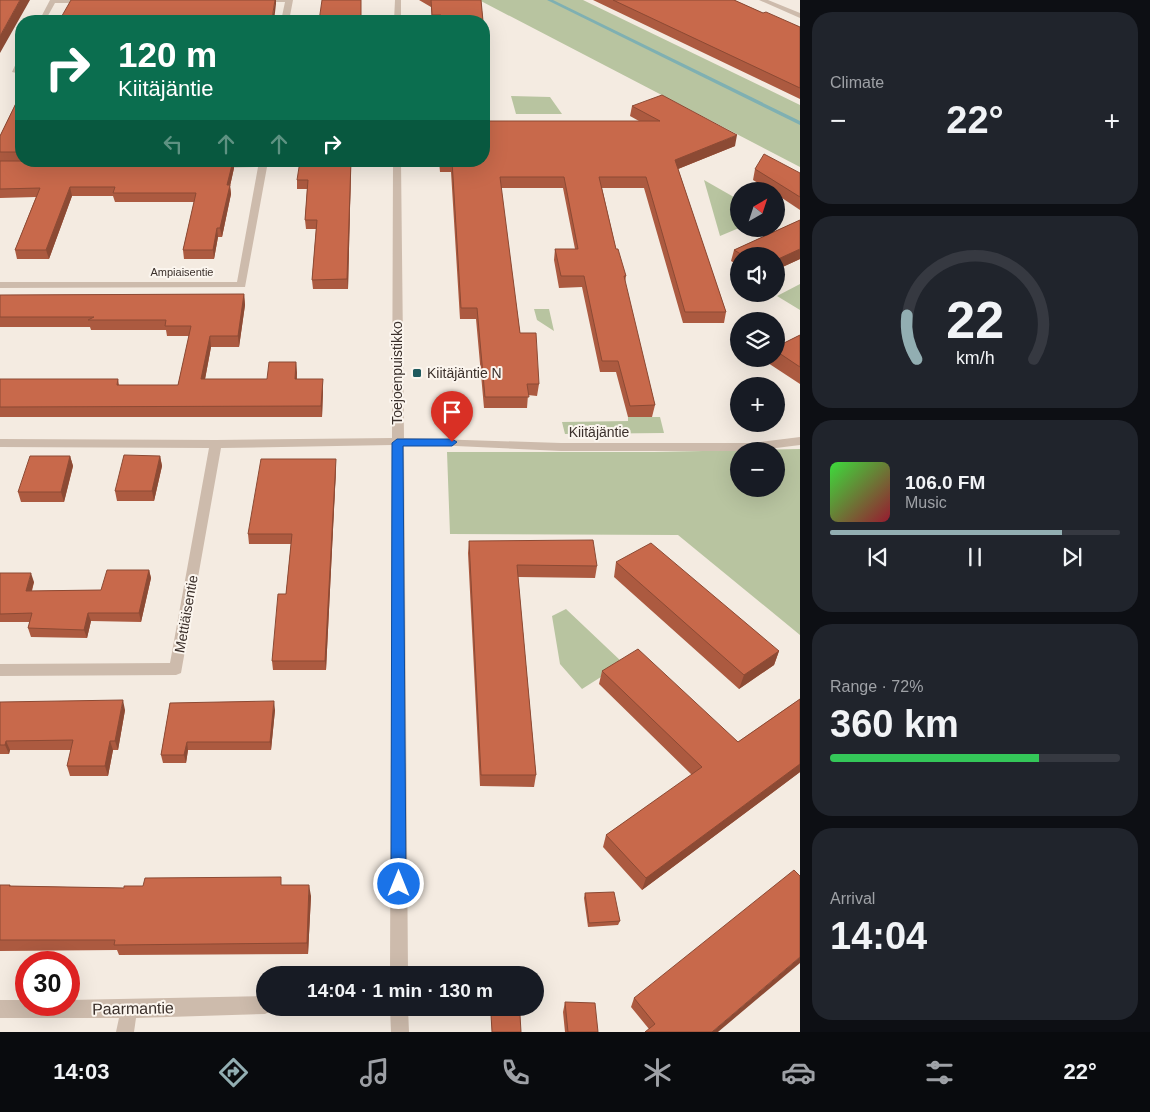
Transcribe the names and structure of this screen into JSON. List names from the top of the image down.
{
  "streets": {
    "street": [
      "Ampiaisentie",
      "Toejoenpuistikko",
      "Kiitäjäntie",
      "Mettiäisentie",
      "Paarmantie"
    ]
  },
  "crossings": [
    ["Toejoenpuistikko", "Kiitäjäntie"]
  ],
  "places": {
    "transit": ["Kiitäjäntie N"]
  },
  "north": "top right",
  "page": {
    "tile": [
      "Climate",
      ["Range · 72%", "360 km"],
      ["Arrival", "14:04"]
    ],
    "turn": ["120 m", "Kiitäjäntie"],
    "heat": ["−", "22°", "+"],
    "map_buttons": ["+", "−"],
    "song": ["106.0 FM", "Music"],
    "limit": "30",
    "trip": "14:04 · 1 min · 130 m",
    "tabs": ["14:03", "22°"],
    "gauge": ["22", "km/h"]
  }
}
